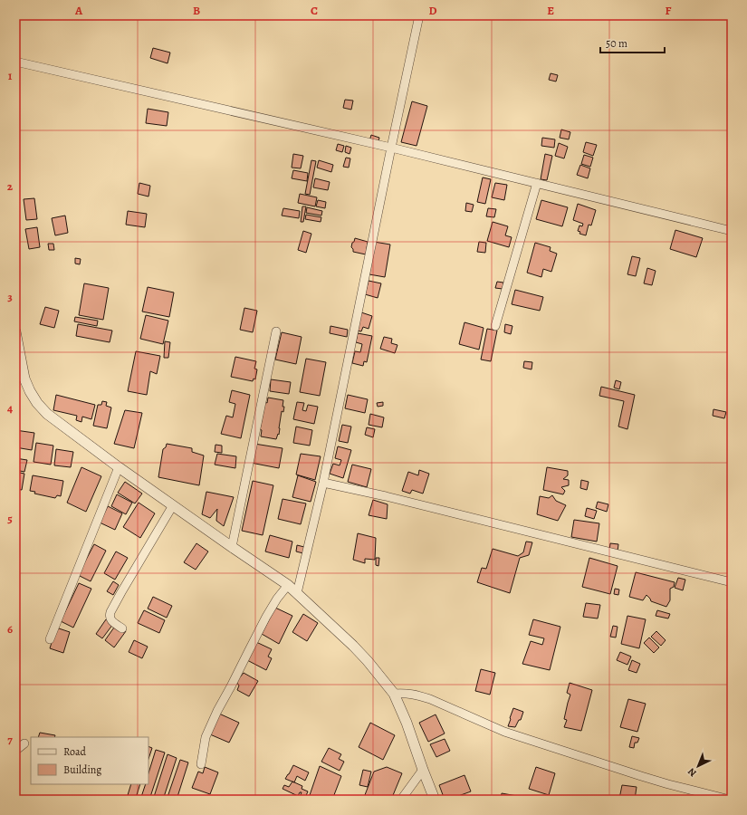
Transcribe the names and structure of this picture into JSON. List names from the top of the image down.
{
  "legend": ["Road", "Building"],
  "scale_bar": "50 m",
  "north": "bottom left",
  "grid": {
    "columns": [
      "A",
      "B",
      "C",
      "D",
      "E",
      "F"
    ],
    "rows": [
      "1",
      "2",
      "3",
      "4",
      "5",
      "6",
      "7"
    ]
  }
}
